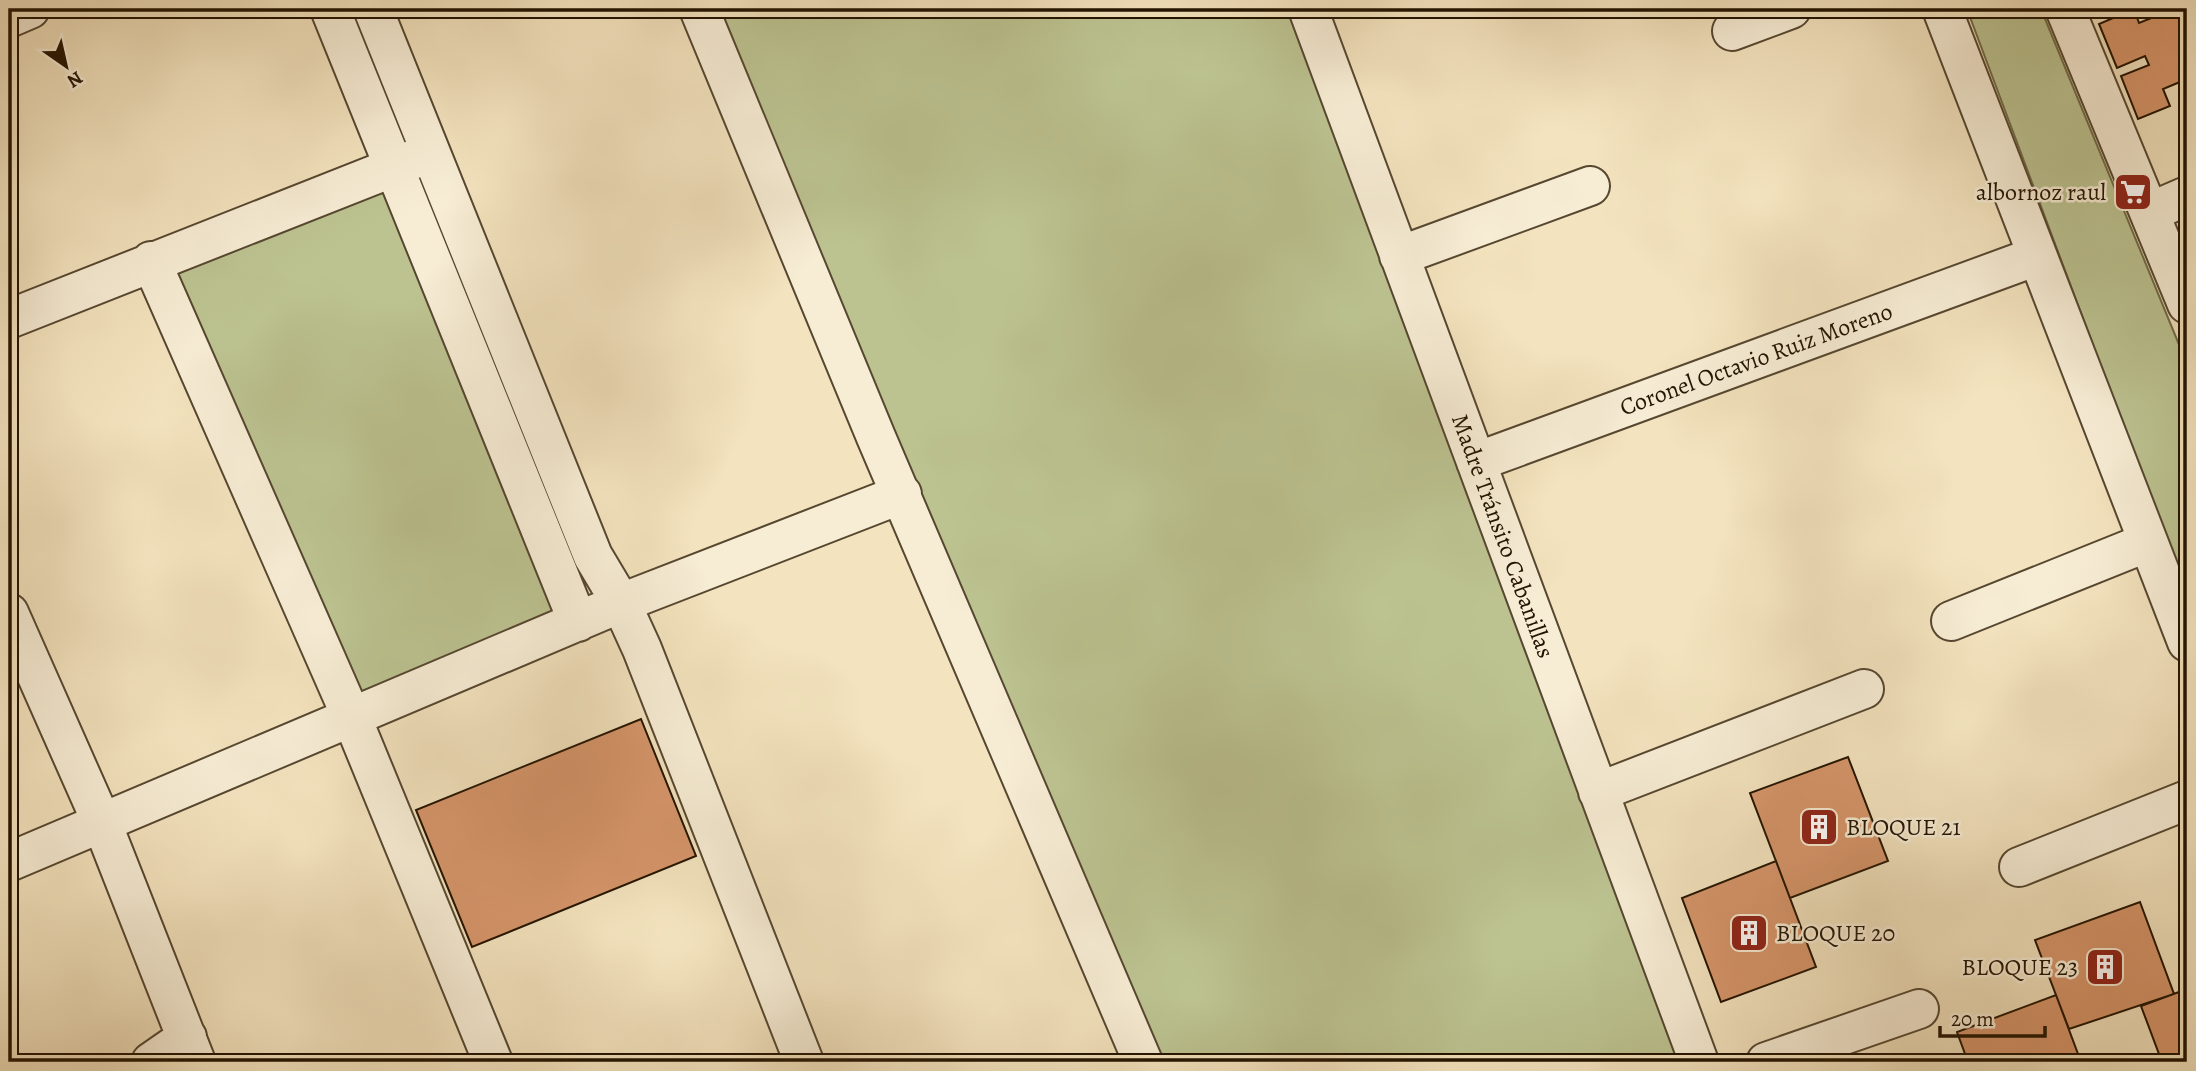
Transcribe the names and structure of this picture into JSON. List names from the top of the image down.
{
  "streets": {
    "street": ["Coronel Octavio Ruiz Moreno", "Madre Tránsito Cabanillas"]
  },
  "crossings": [
    ["Coronel Octavio Ruiz Moreno", "Madre Tránsito Cabanillas"]
  ],
  "places": {
    "supermarket": ["albornoz raul"],
    "building": ["BLOQUE 21", "BLOQUE 20", "BLOQUE 23"]
  },
  "scale_bar": "20 m",
  "north": "bottom right"
}
